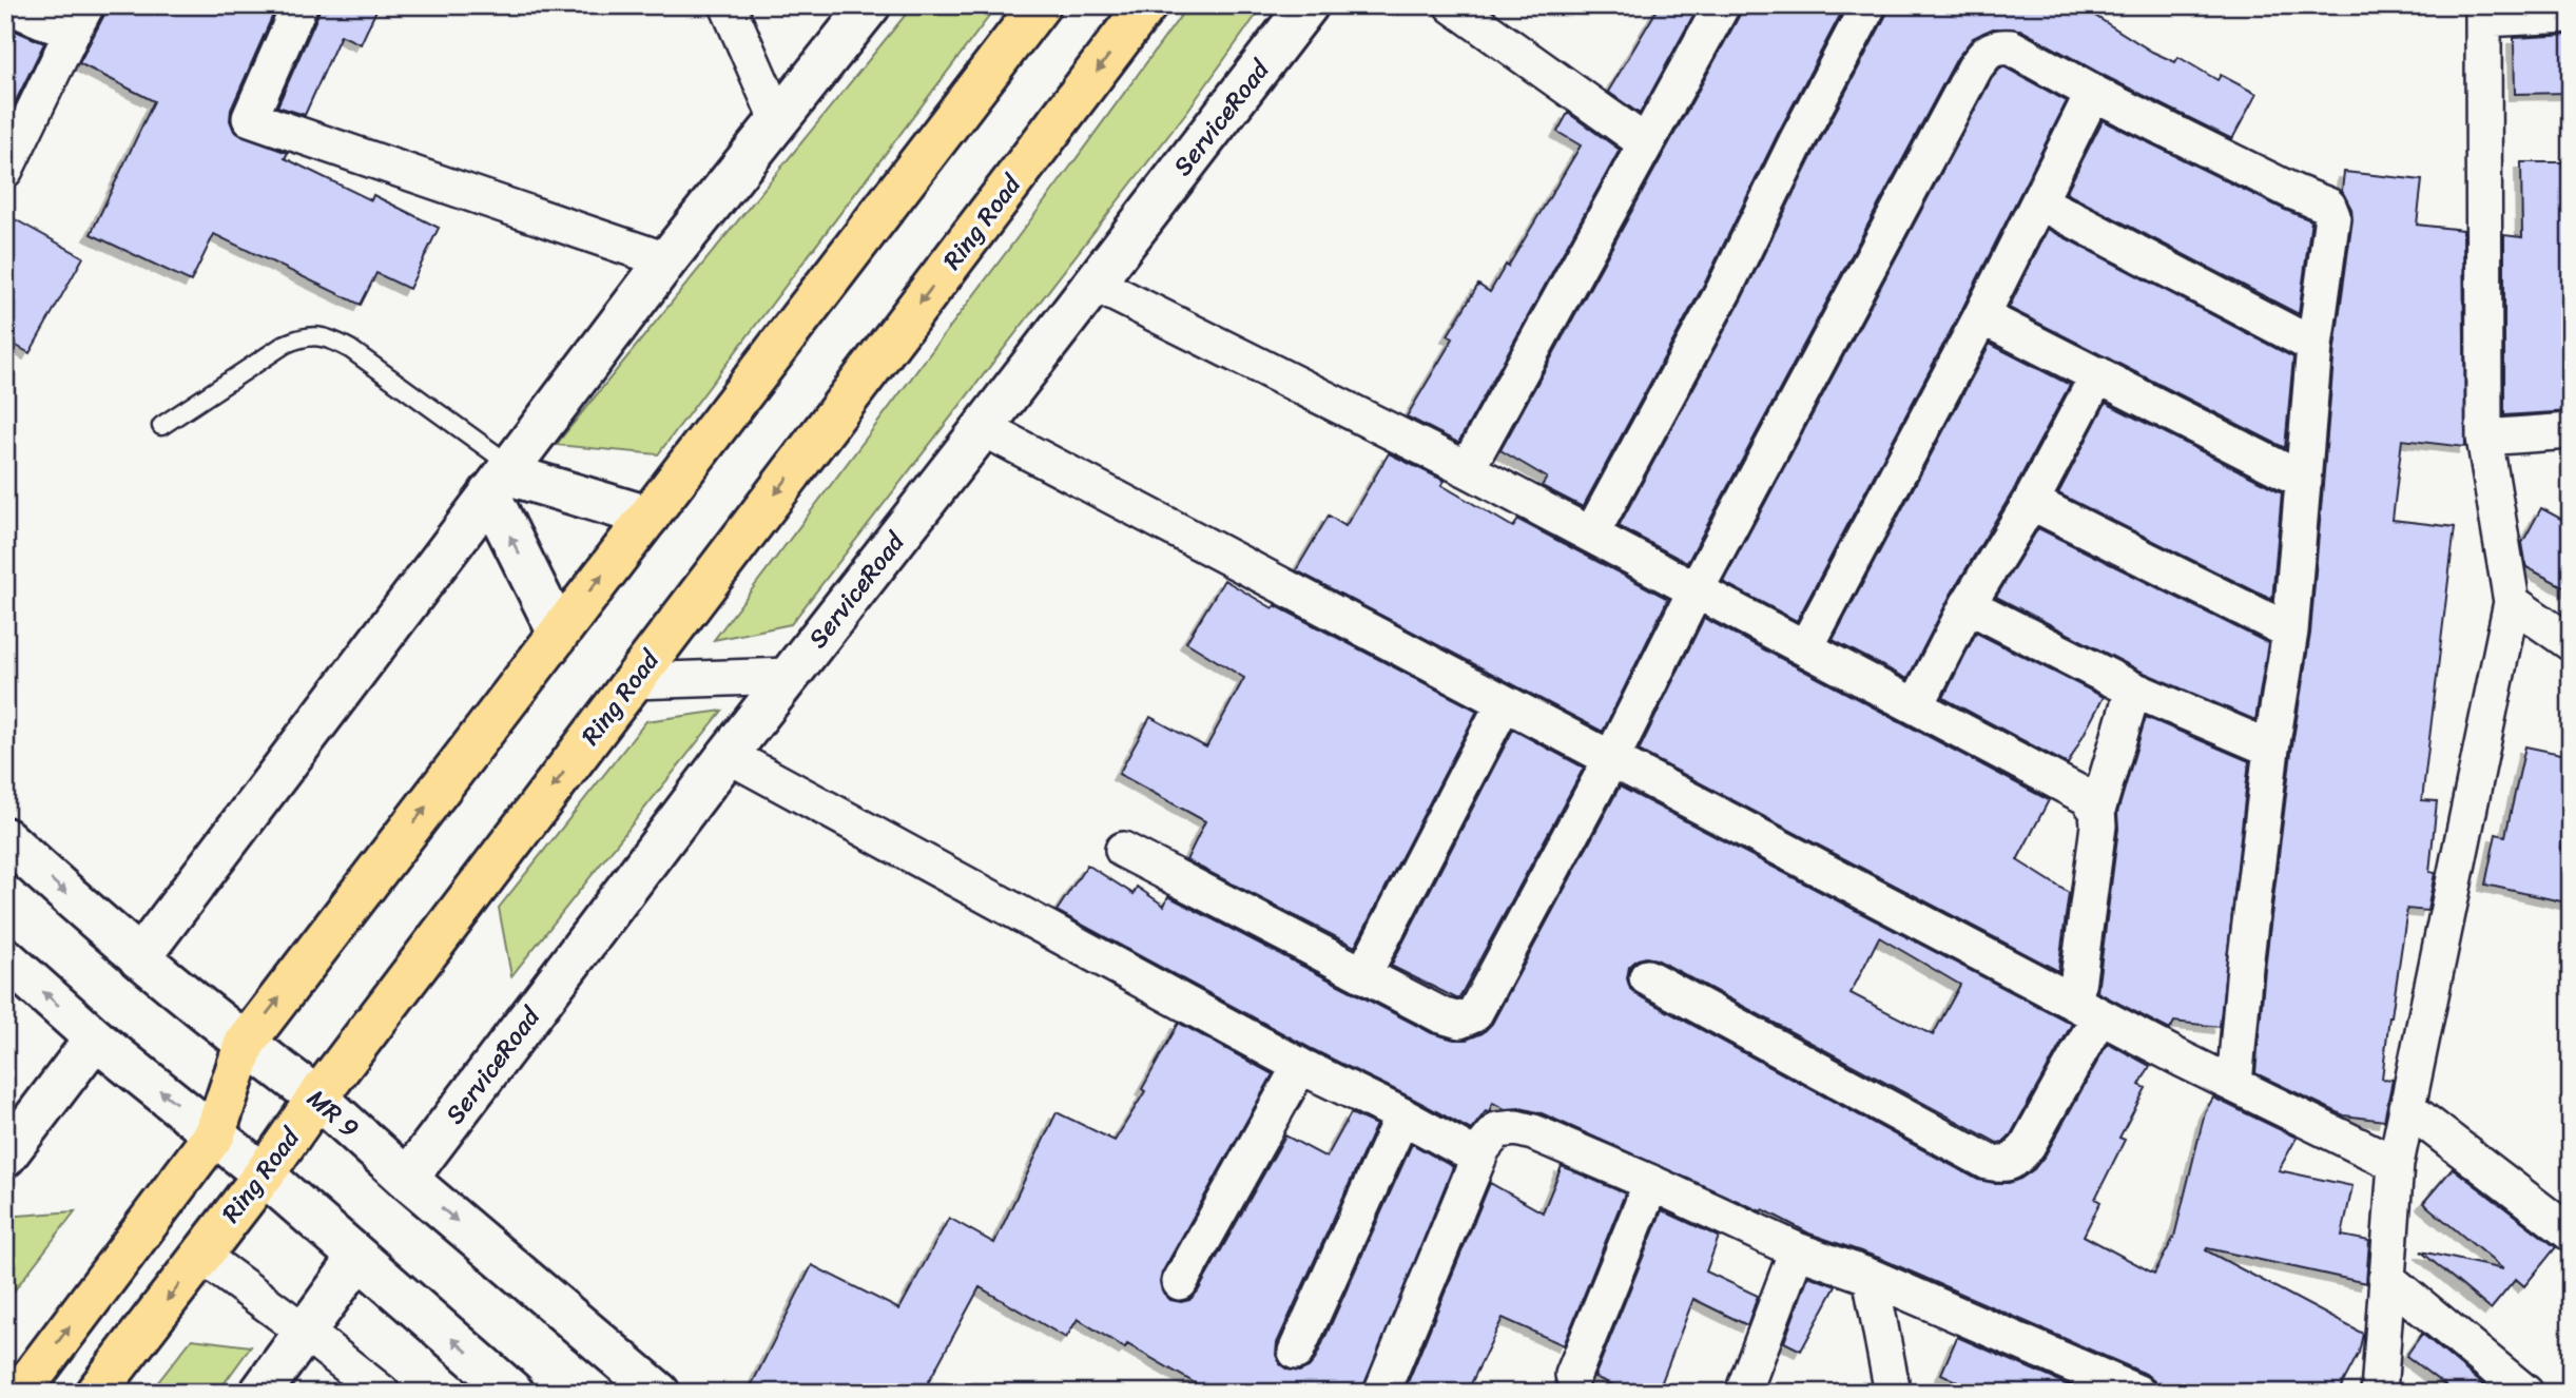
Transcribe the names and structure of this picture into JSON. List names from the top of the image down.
{
  "streets": {
    "main road": ["Ring Road"],
    "street": ["ServiceRoad", "MR 9"]
  },
  "crossings": [
    ["ServiceRoad", "MR 9"],
    ["Ring Road", "MR 9"]
  ]
}
